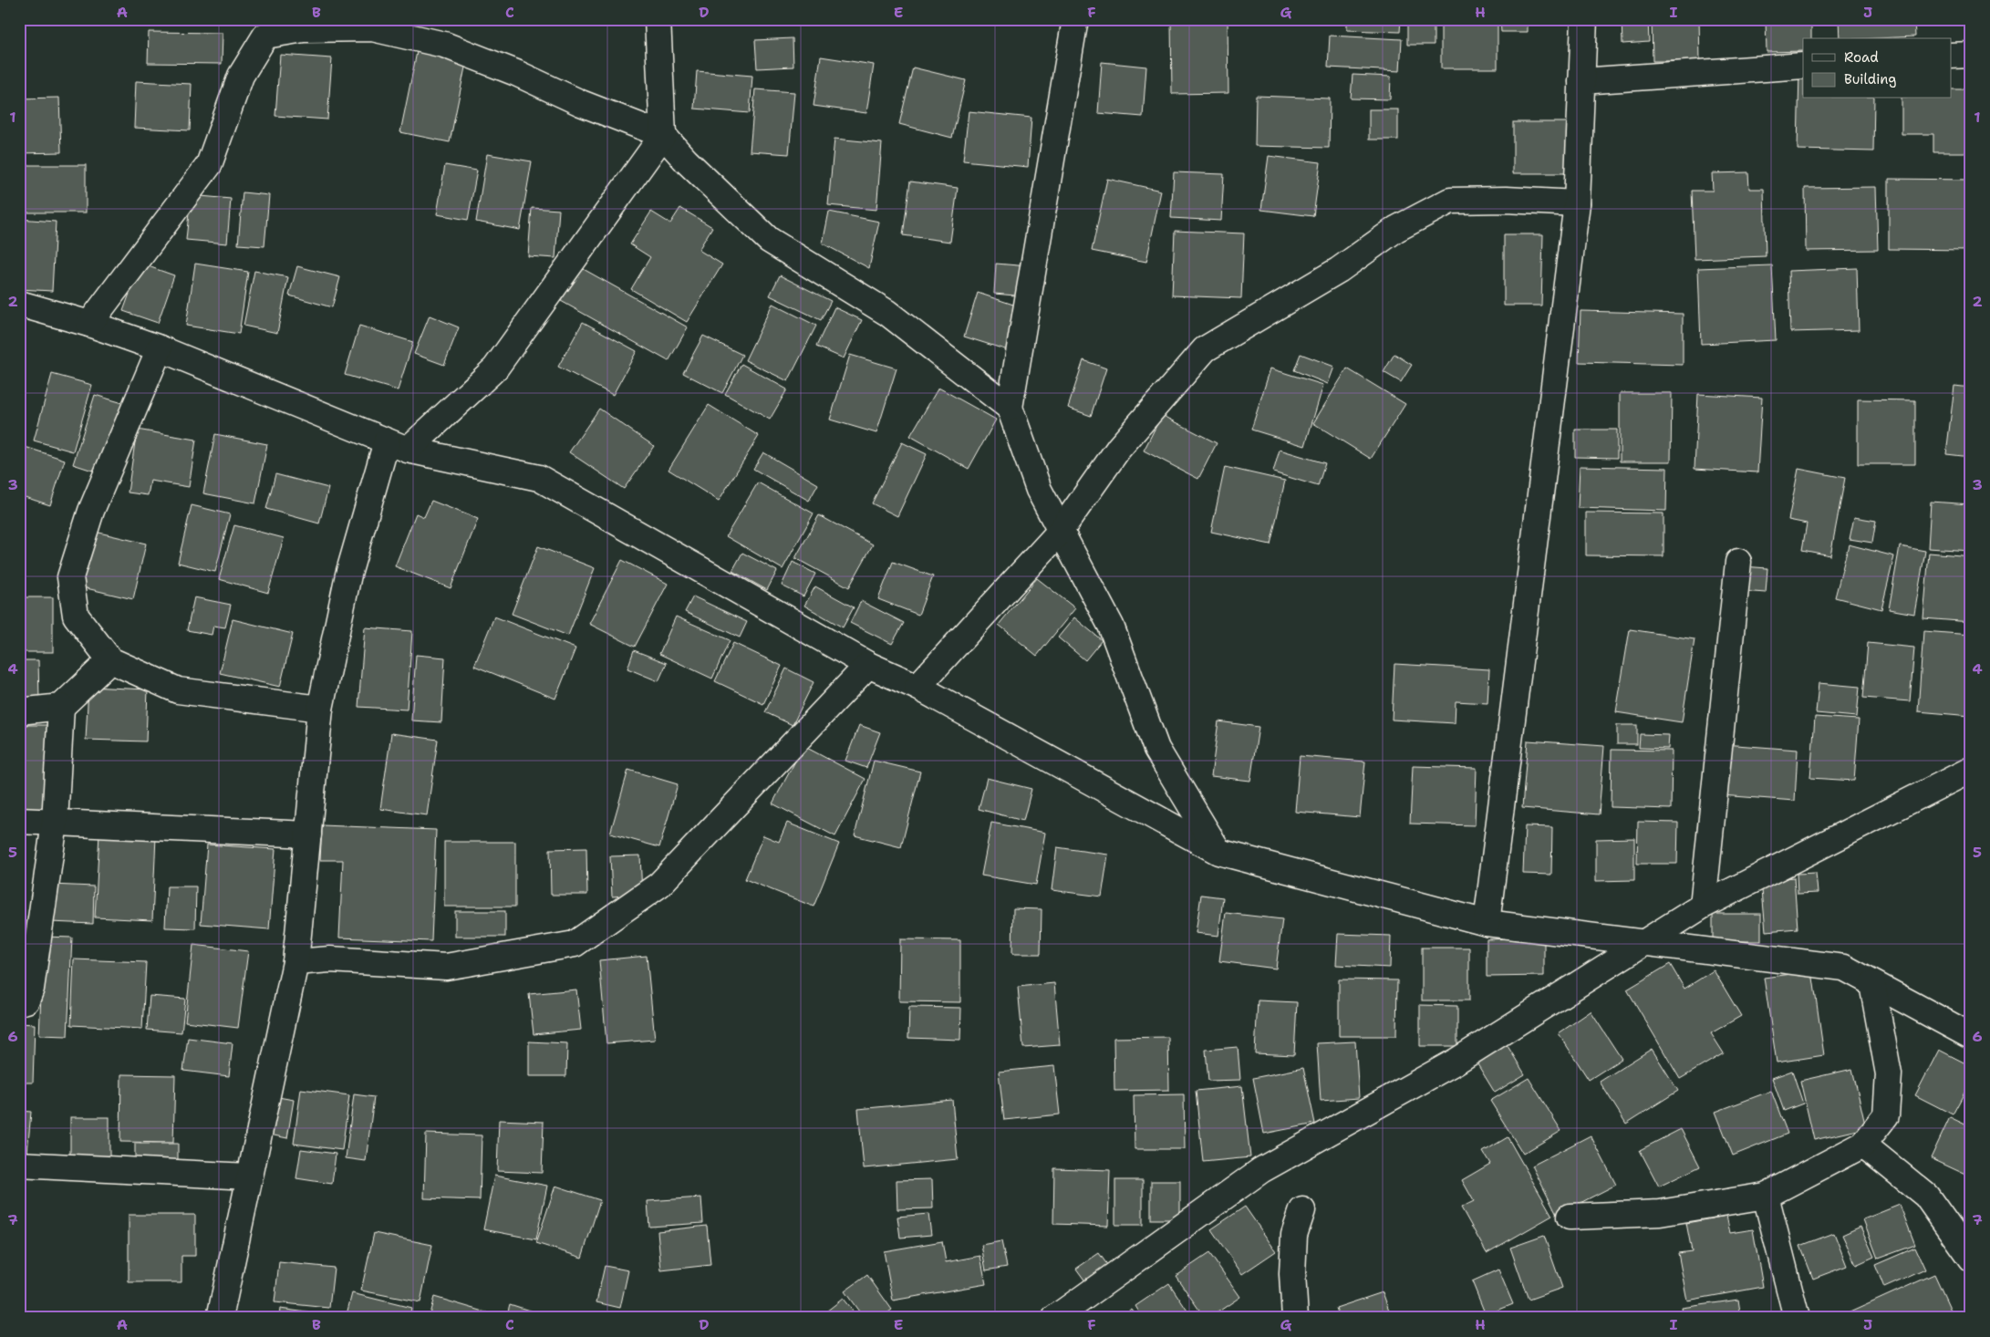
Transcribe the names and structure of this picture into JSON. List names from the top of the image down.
{
  "legend": ["Road", "Building"],
  "grid": {
    "columns": [
      "A",
      "B",
      "C",
      "D",
      "E",
      "F",
      "G",
      "H",
      "I",
      "J"
    ],
    "rows": [
      "1",
      "2",
      "3",
      "4",
      "5",
      "6",
      "7"
    ]
  }
}
